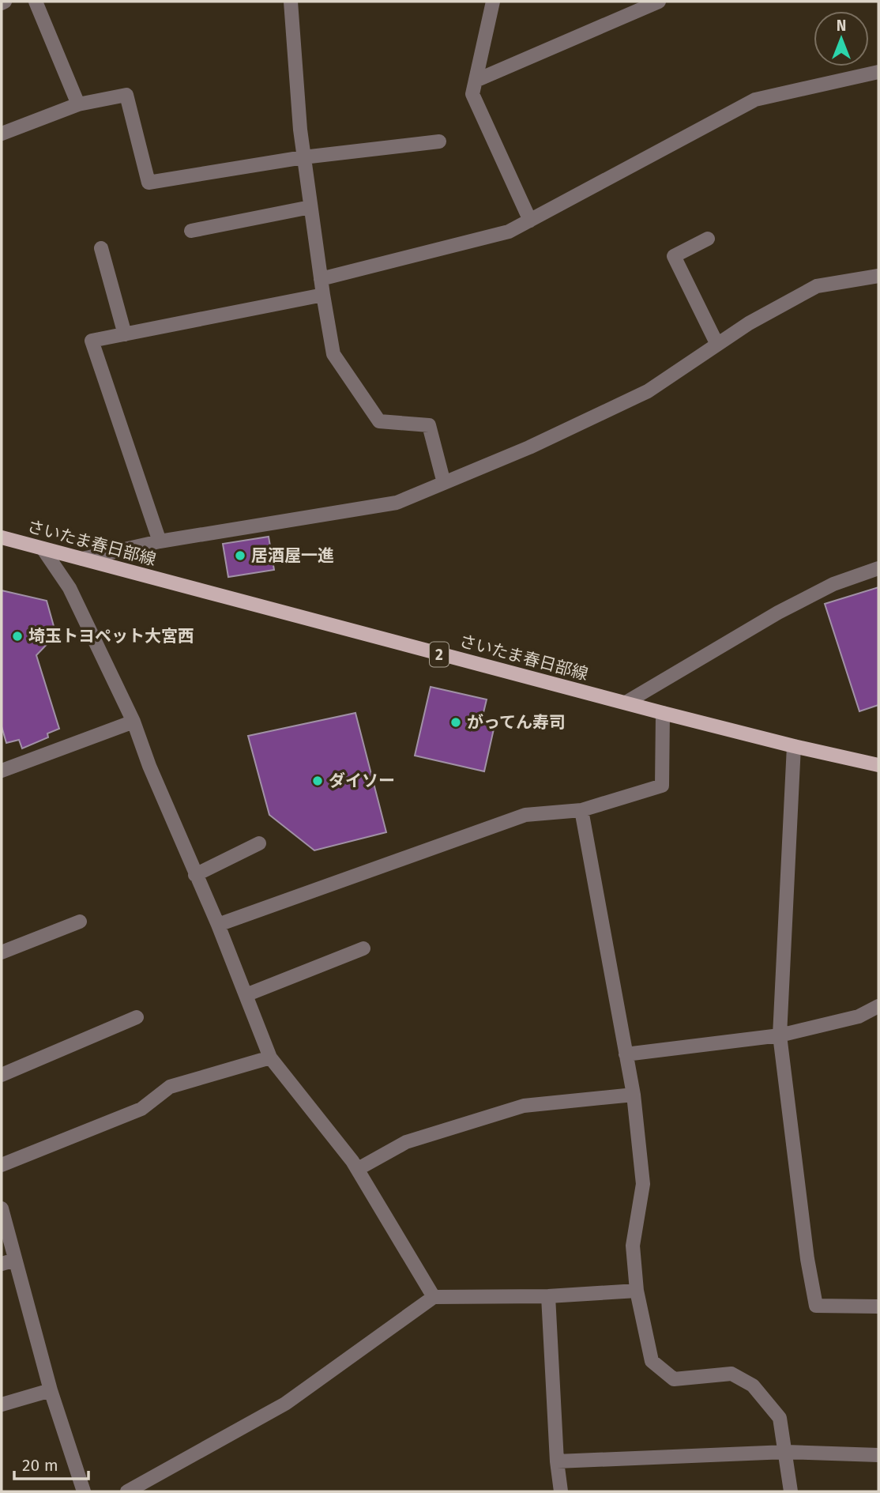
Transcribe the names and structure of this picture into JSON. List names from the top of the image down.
{
  "streets": {
    "main road": ["さいたま春日部線", "2"]
  },
  "places": [
    "居酒屋一進",
    "埼玉トヨペット大宮西",
    "がってん寿司",
    "ダイソー"
  ],
  "scale_bar": "20 m",
  "north": "top"
}
